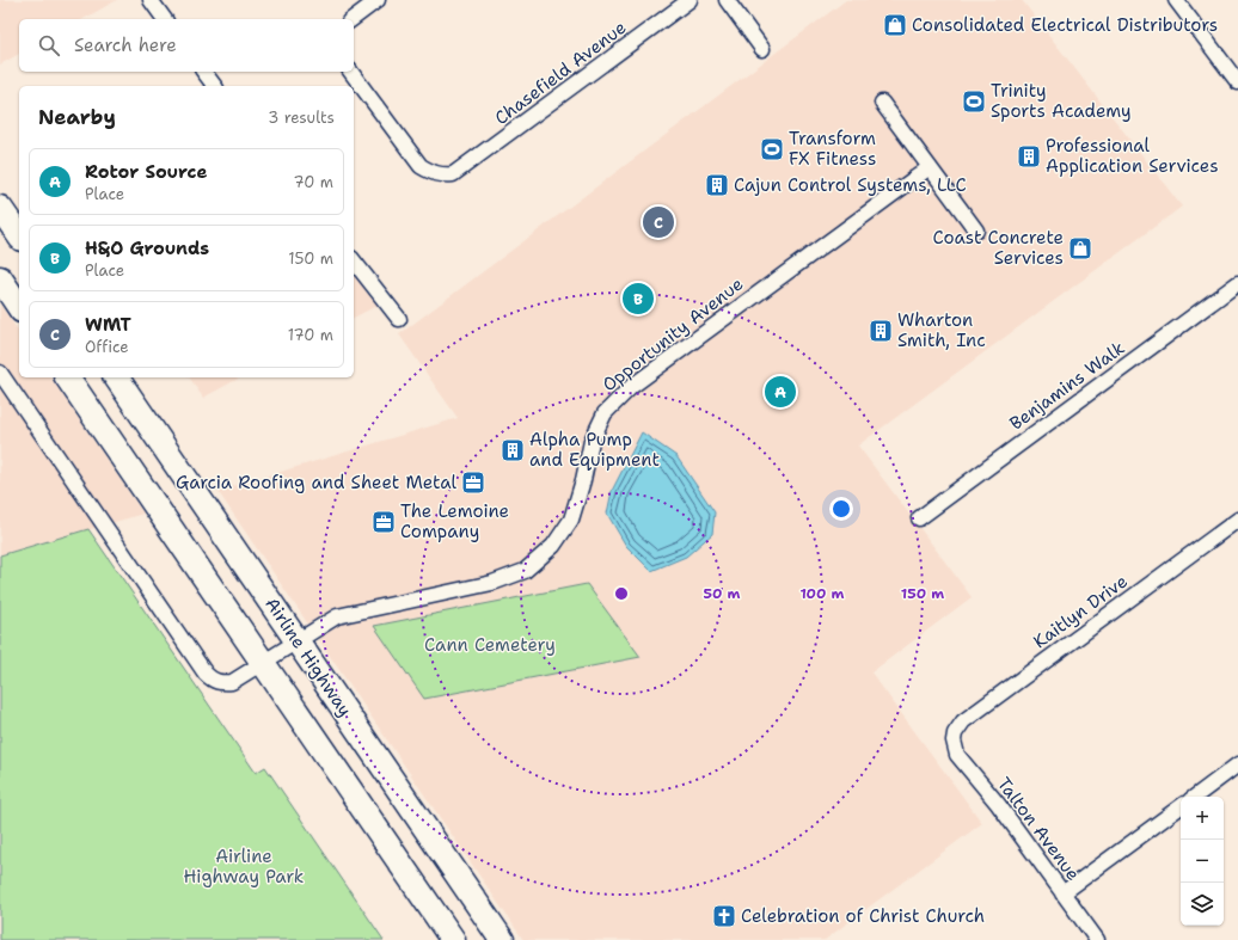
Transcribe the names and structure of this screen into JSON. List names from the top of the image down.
{
  "streets": {
    "highway": ["Airline Highway"],
    "street": [
      "Chasefield Avenue",
      "Opportunity Avenue",
      "Benjamins Walk",
      "Kaitlyn Drive",
      "Talton Avenue"
    ]
  },
  "crossings": [
    ["Opportunity Avenue", "Airline Highway"],
    ["Kaitlyn Drive", "Talton Avenue"]
  ],
  "parks": ["Cann Cemetery", "Airline Highway Park"],
  "places": {
    "shop": ["Consolidated Electrical Distributors", "Coast Concrete Services"],
    "sports": ["Trinity Sports Academy", "Transform FX Fitness"],
    "building": [
      "Professional Application Services",
      "Cajun Control Systems, LLC",
      "Wharton Smith, Inc",
      "Alpha Pump and Equipment"
    ],
    "office": ["Garcia Roofing and Sheet Metal", "The Lemoine Company"],
    "church": ["Celebration of Christ Church"]
  },
  "page": {
    "search": "Search here",
    "heading": ["Nearby", "3 results"],
    "list": [
      {
        "mark": "A",
        "name": "Rotor Source",
        "note": "Place",
        "value": "70 m"
      },
      {
        "mark": "B",
        "name": "H&O Grounds",
        "note": "Place",
        "value": "150 m"
      },
      {
        "mark": "C",
        "name": "WMT",
        "note": "Office",
        "value": "170 m"
      }
    ],
    "pins": ["C", "B", "A"],
    "map_buttons": ["+", "−"]
  },
  "rings": ["50 m", "100 m", "150 m"]
}
